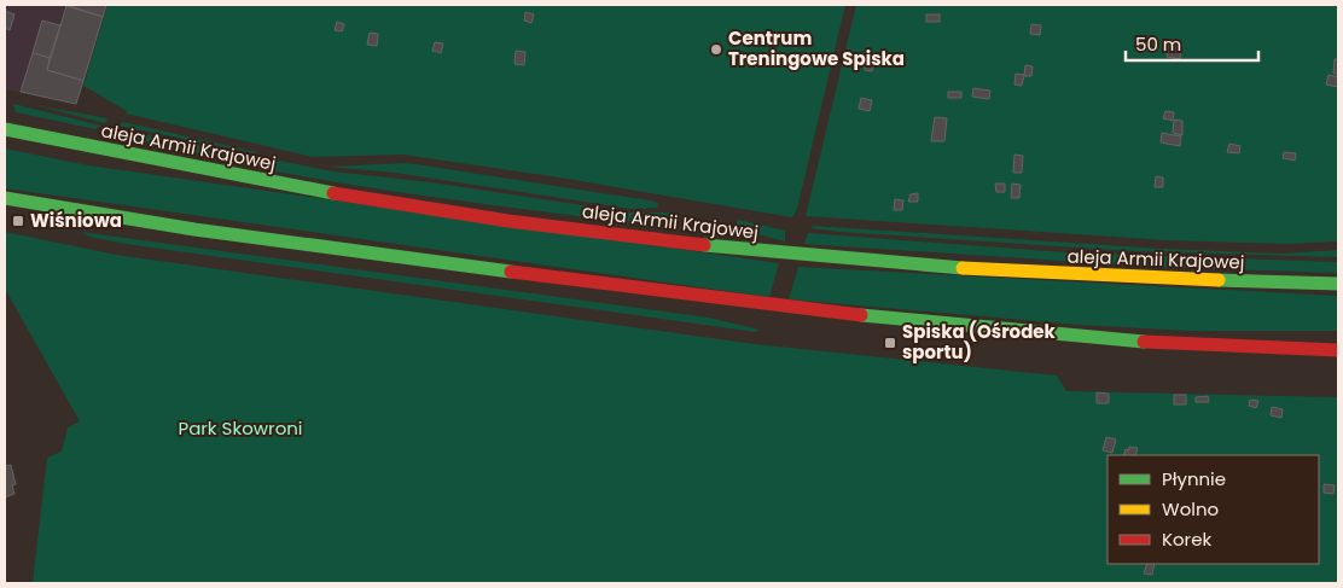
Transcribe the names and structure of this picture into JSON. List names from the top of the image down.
{
  "streets": {
    "main road": ["aleja Armii Krajowej"]
  },
  "parks": ["Park Skowroni"],
  "places": {
    "other": ["Centrum Treningowe Spiska"],
    "transit": ["Wiśniowa", "Spiska (Ośrodek sportu)"]
  },
  "legend": ["Płynnie", "Wolno", "Korek"],
  "scale_bar": "50 m"
}
